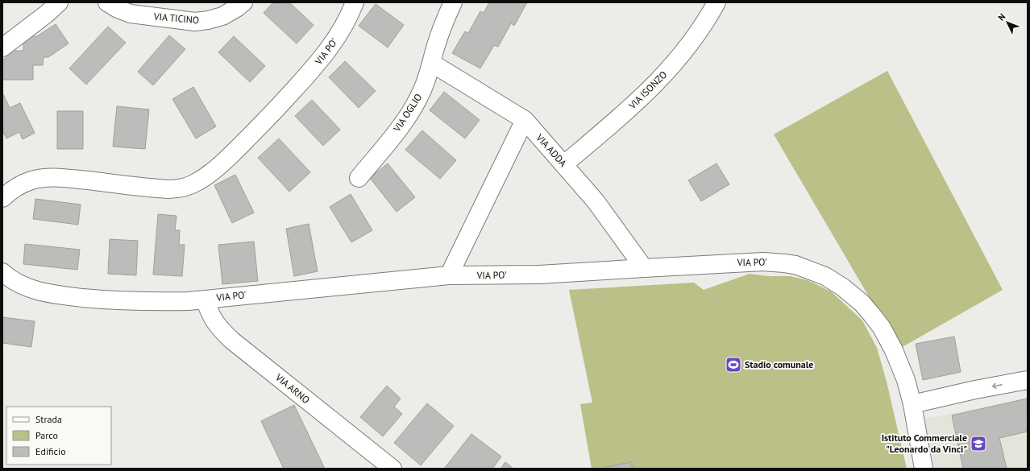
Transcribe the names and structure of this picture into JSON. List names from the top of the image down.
{
  "streets": {
    "street": [
      "VIA TICINO",
      "VIA PO'",
      "VIA ISONZO",
      "VIA OGLIO",
      "VIA ADDA",
      "VIA ARNO"
    ]
  },
  "crossings": [
    ["VIA PO'", "VIA ADDA"],
    ["VIA PO'", "VIA ARNO"],
    ["VIA ISONZO", "VIA ADDA"],
    ["VIA OGLIO", "VIA ADDA"]
  ],
  "places": {
    "sports": ["Stadio comunale"],
    "school or university": ["Istituto Commerciale \"Leonardo da Vinci\""]
  },
  "legend": ["Strada", "Parco", "Edificio"],
  "north": "top left"
}
